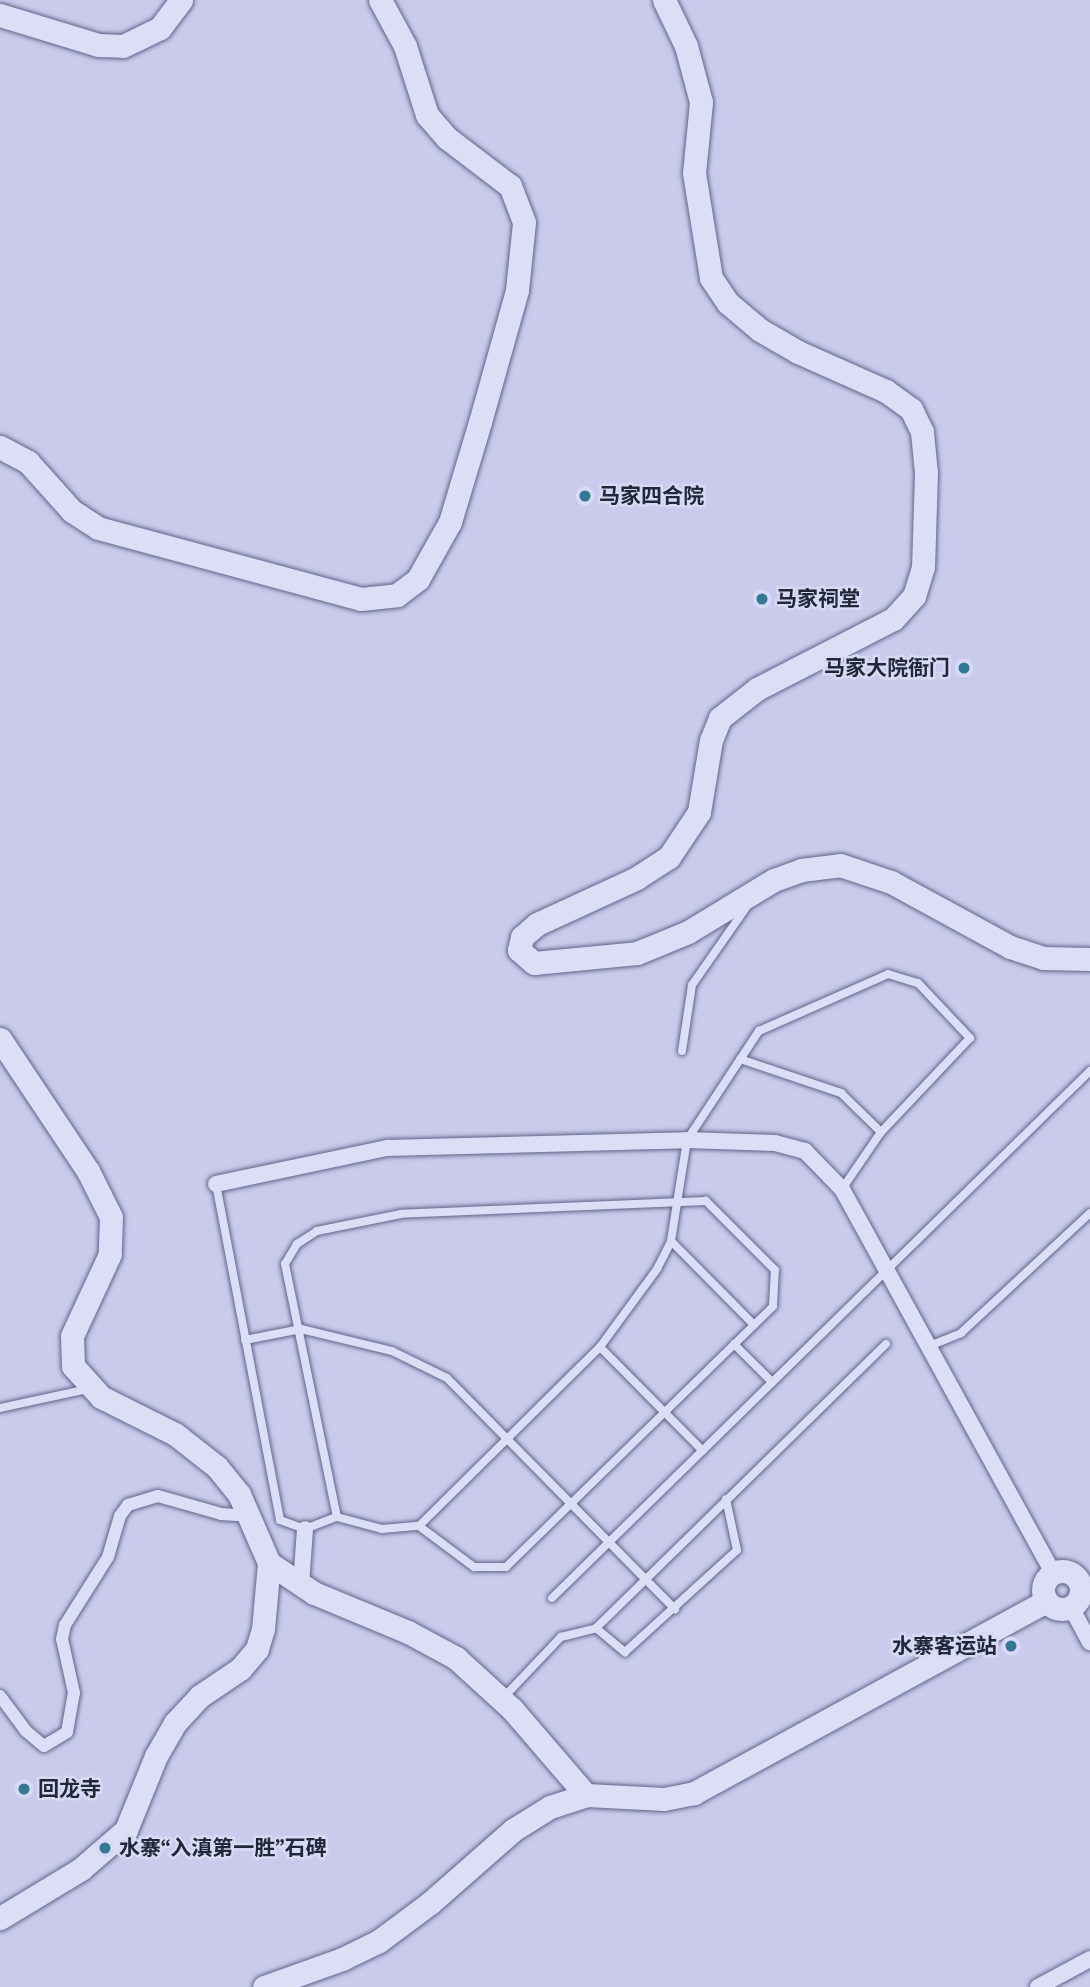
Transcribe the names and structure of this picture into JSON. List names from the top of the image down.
{
  "places": [
    "马家四合院",
    "马家祠堂",
    "马家大院衙门",
    "水寨客运站",
    "回龙寺",
    "水寨“入滇第一胜”石碑"
  ]
}
